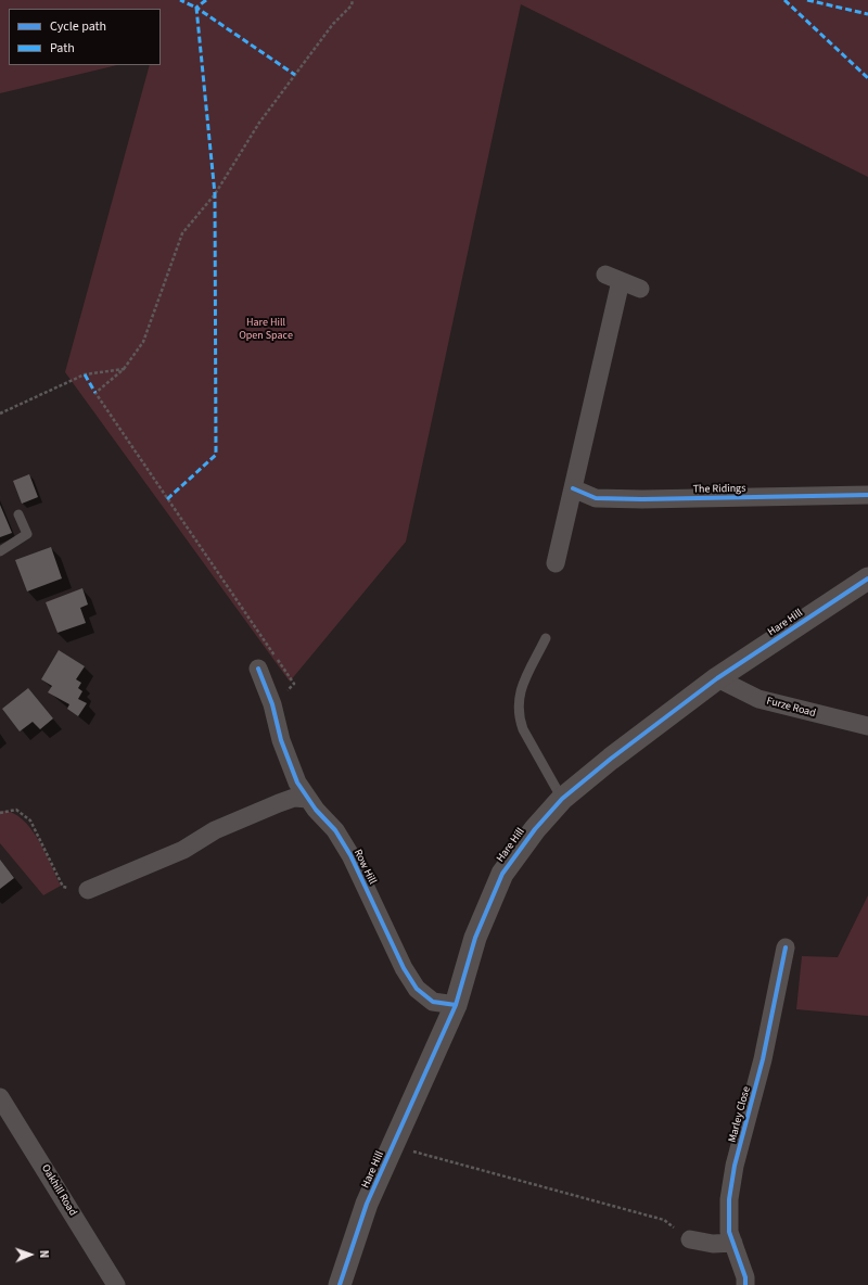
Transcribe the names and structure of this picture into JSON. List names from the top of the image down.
{
  "streets": {
    "street": [
      "The Ridings",
      "Hare Hill",
      "Furze Road",
      "Row Hill",
      "Marley Close",
      "Oakhill Road"
    ]
  },
  "crossings": [
    ["Hare Hill", "Furze Road"],
    ["Hare Hill", "Row Hill"]
  ],
  "parks": ["Hare Hill Open Space"],
  "legend": ["Cycle path", "Path"],
  "north": "right"
}
